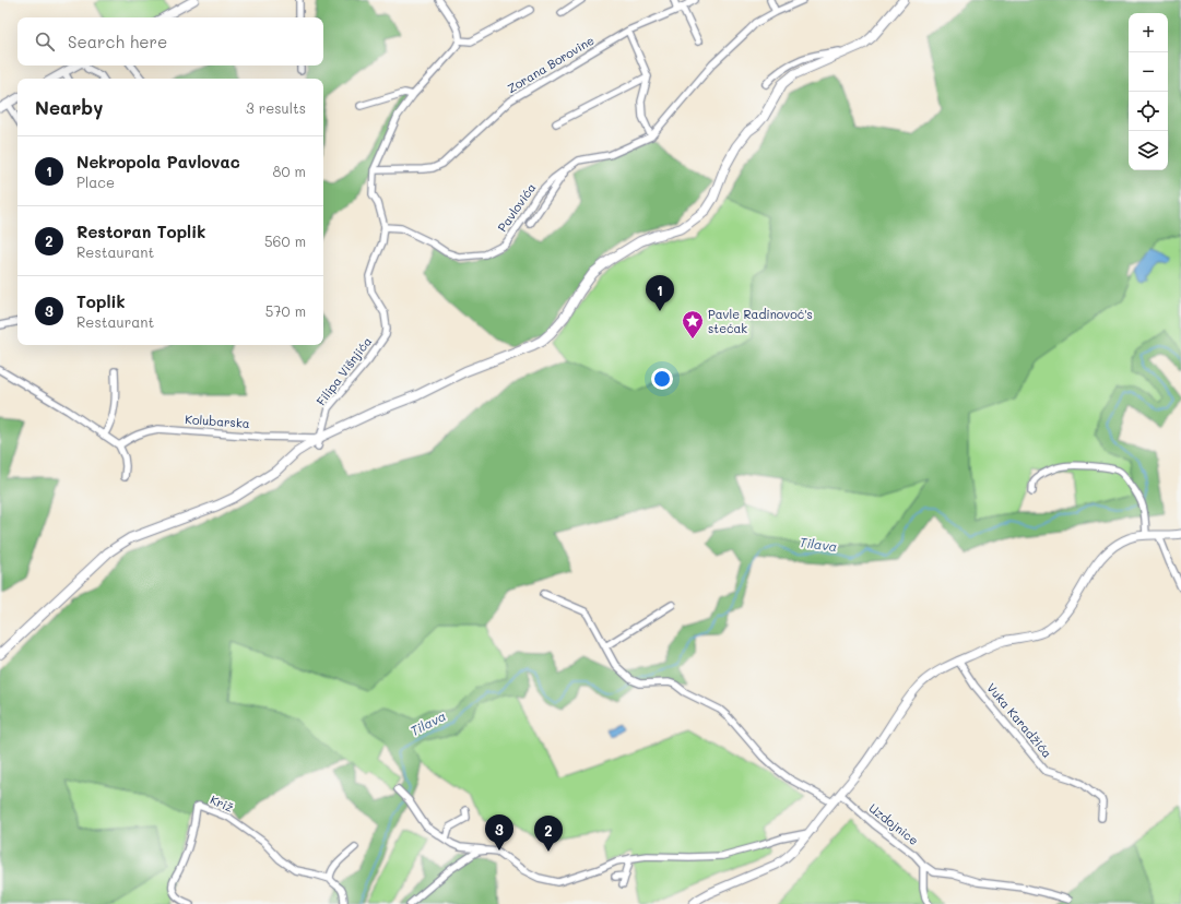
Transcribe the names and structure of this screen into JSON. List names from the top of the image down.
{
  "streets": {
    "street": [
      "Zorana Borovine",
      "Pavlovića",
      "Filipa Višnjića",
      "Kolubarska",
      "Vuka Karadžića",
      "Križ",
      "Uzdojnice"
    ]
  },
  "crossings": [
    ["Zorana Borovine", "Filipa Višnjića"],
    ["Pavlovića", "Filipa Višnjića"],
    ["Filipa Višnjića", "Kolubarska"]
  ],
  "water": ["Tilava"],
  "places": {
    "place": ["Pavle Radinovoć's stećak"]
  },
  "page": {
    "map_buttons": ["+", "−"],
    "search": "Search here",
    "heading": ["Nearby", "3 results"],
    "list": [
      {
        "mark": "1",
        "name": "Nekropola Pavlovac",
        "note": "Place",
        "value": "80 m"
      },
      {
        "mark": "2",
        "name": "Restoran Toplik",
        "note": "Restaurant",
        "value": "560 m"
      },
      {
        "mark": "3",
        "name": "Toplik",
        "note": "Restaurant",
        "value": "570 m"
      }
    ],
    "pins": ["1", "3", "2"]
  }
}
